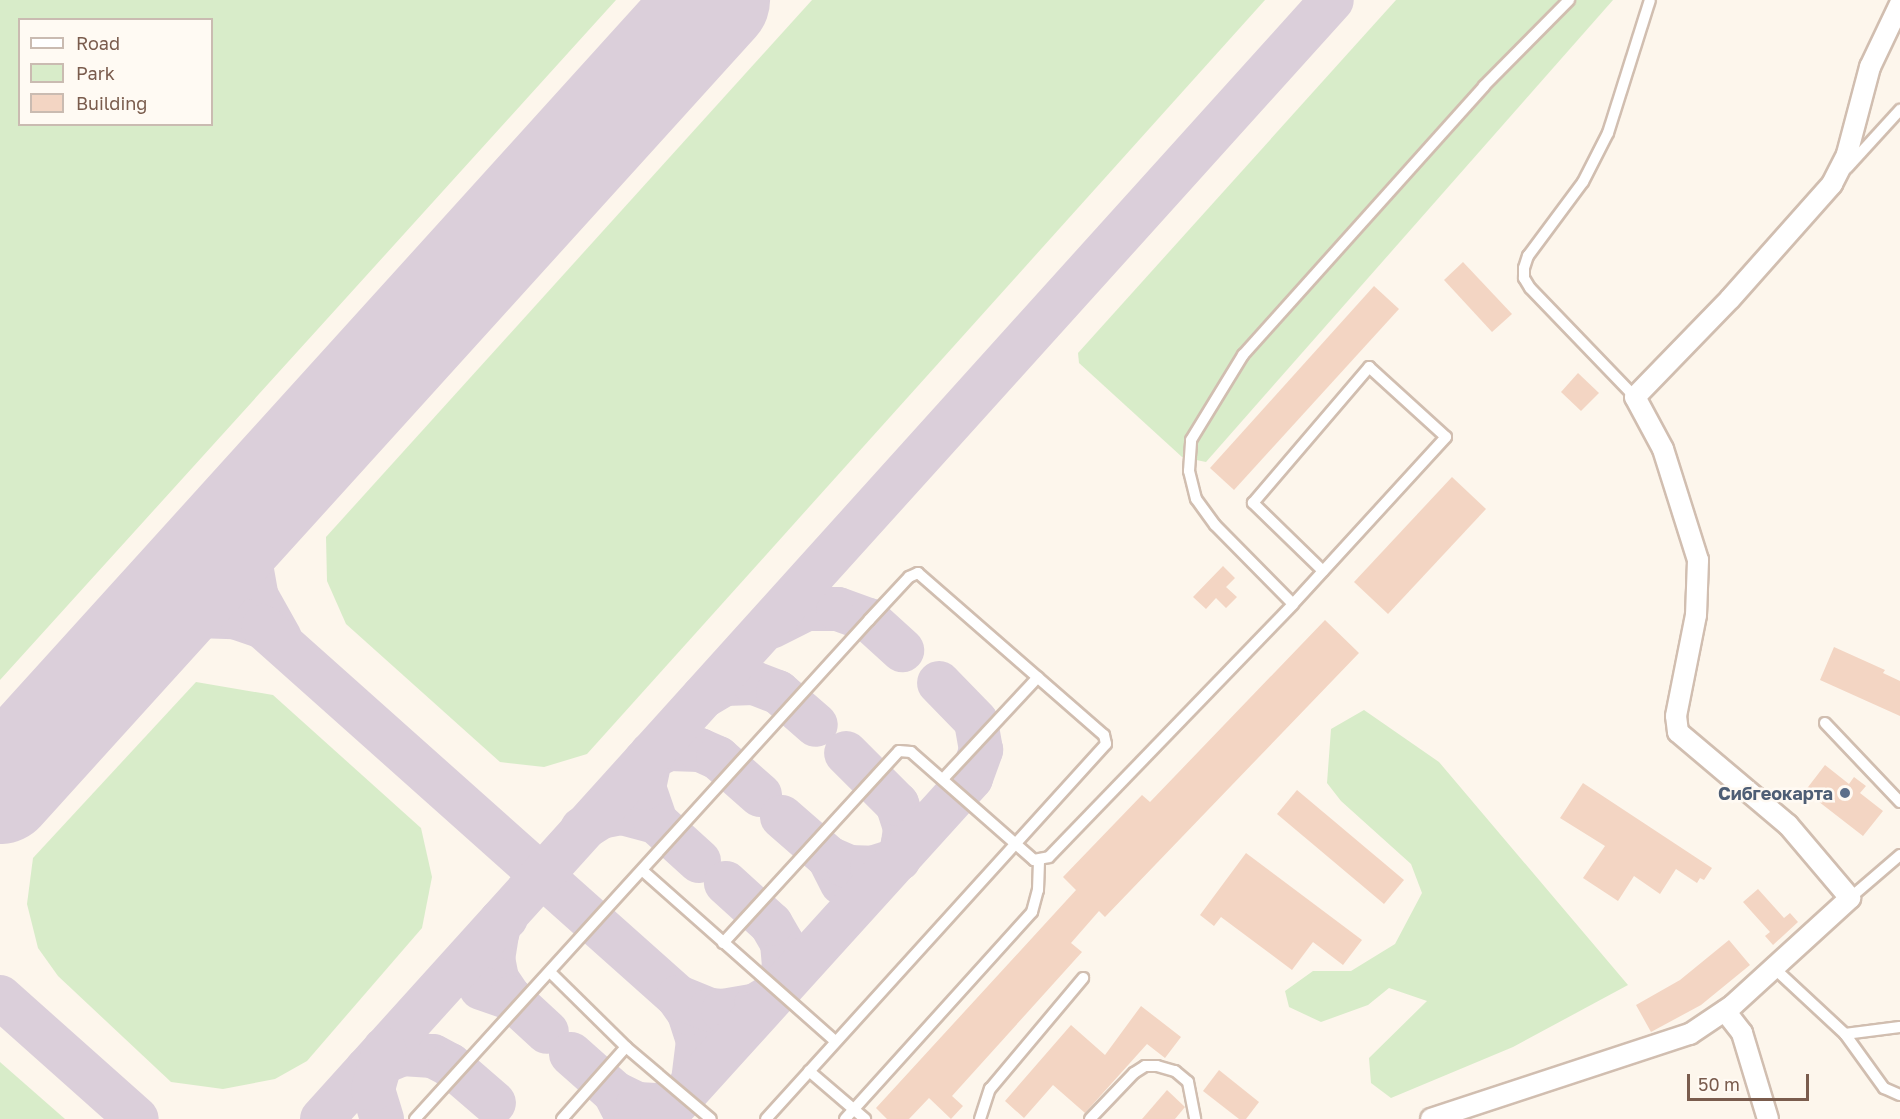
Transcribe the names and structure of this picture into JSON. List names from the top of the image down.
{
  "places": ["Сибгеокарта"],
  "legend": ["Road", "Park", "Building"],
  "scale_bar": "50 m"
}
